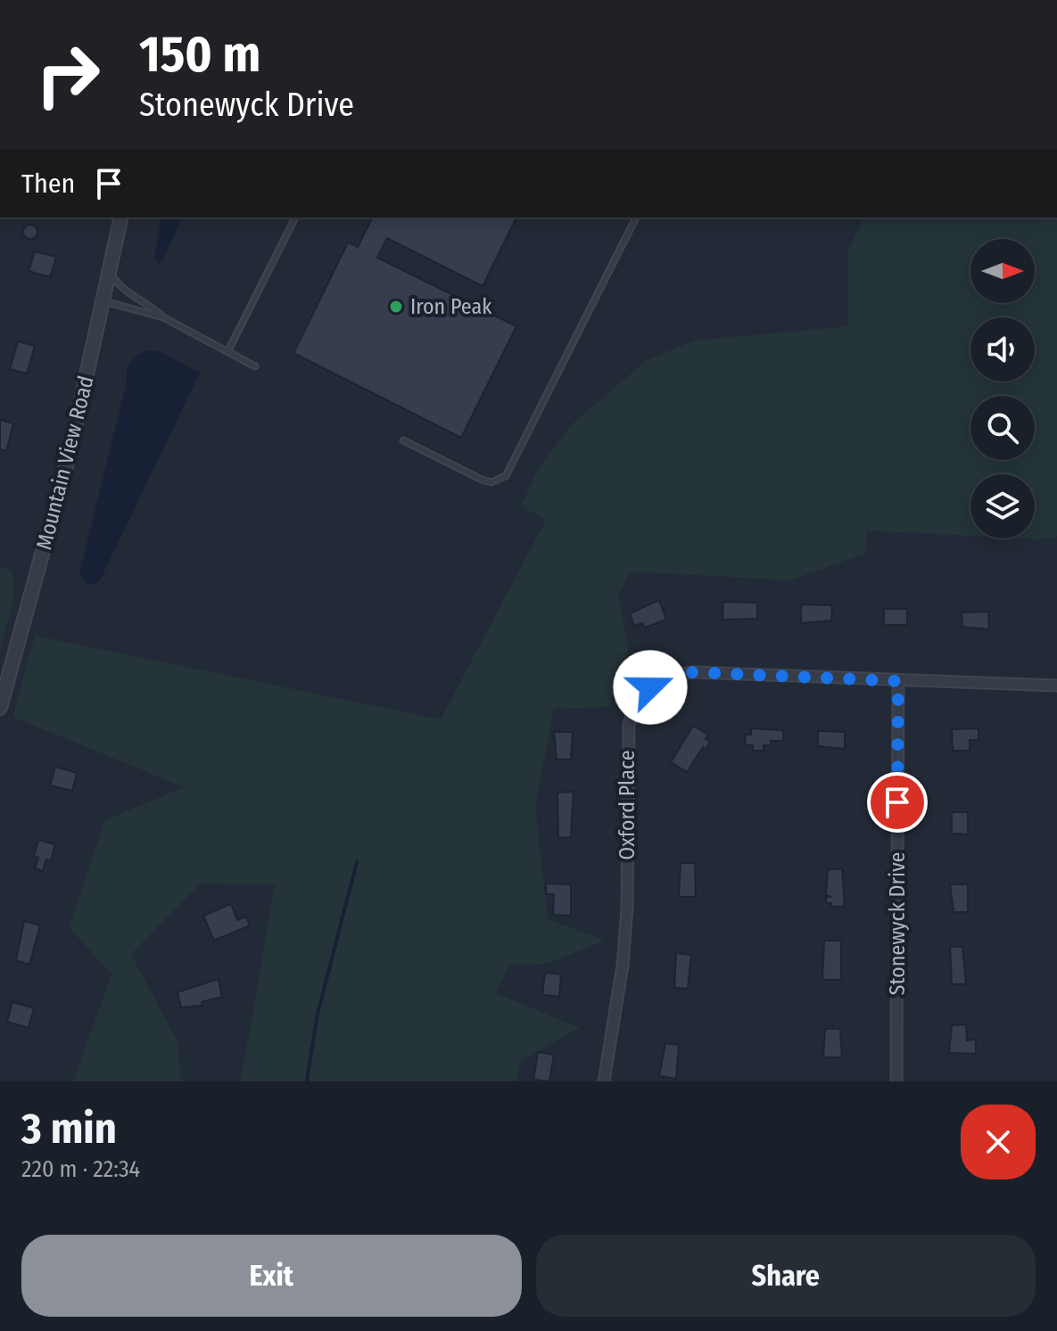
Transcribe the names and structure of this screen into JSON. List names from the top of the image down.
{
  "streets": {
    "street": ["Mountain View Road", "Oxford Place", "Stonewyck Drive"]
  },
  "crossings": [
    ["Oxford Place", "Stonewyck Drive"]
  ],
  "places": ["Iron Peak"],
  "north": "right",
  "page": {
    "turn": ["150 m", "Stonewyck Drive"],
    "then": "Then",
    "heading": ["3 min", "220 m · 22:34"],
    "buttons": ["Exit", "Share"]
  }
}
